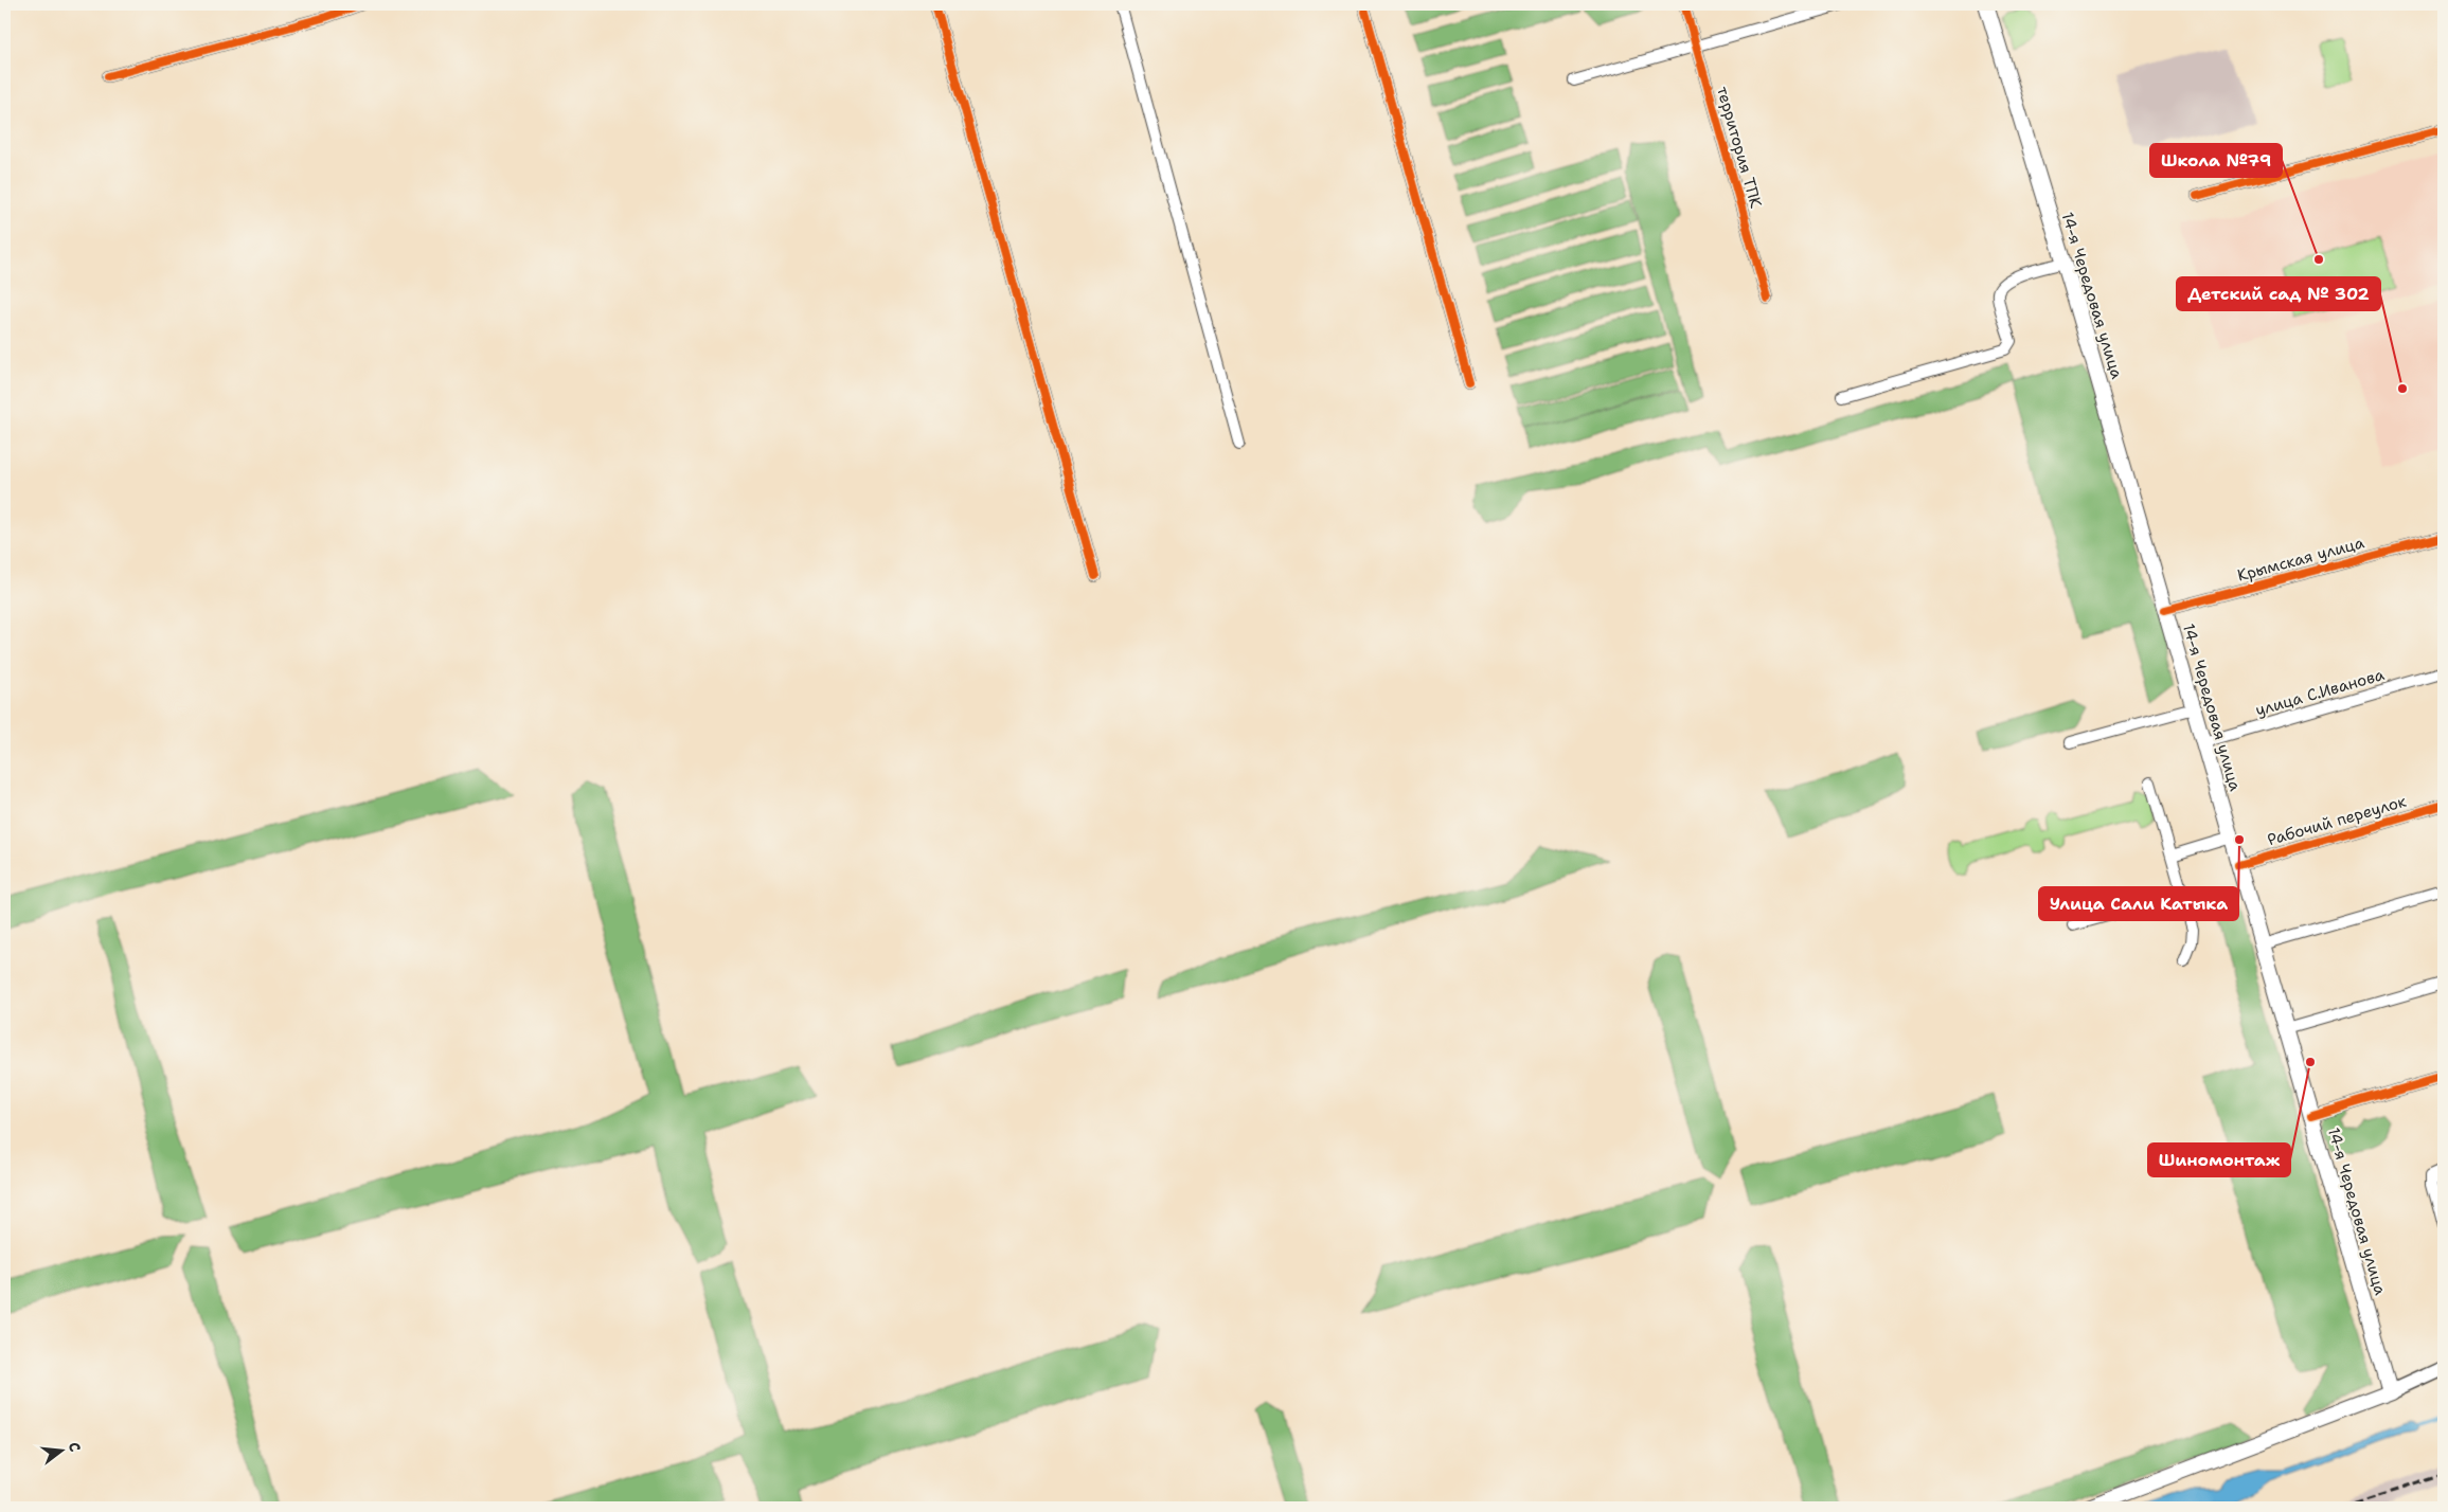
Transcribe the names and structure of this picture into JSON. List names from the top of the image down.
{
  "streets": {
    "main road": ["14-я Чередовая улица"],
    "street": [
      "территория ТПК",
      "Крымская улица",
      "улица С.Иванова",
      "Рабочий переулок"
    ]
  },
  "crossings": [
    ["14-я Чередовая улица", "Крымская улица"],
    ["14-я Чередовая улица", "улица С.Иванова"],
    ["14-я Чередовая улица", "Рабочий переулок"]
  ],
  "places": [
    "Школа №79",
    "Детский сад № 302",
    "Улица Сали Катыка",
    "Шиномонтаж"
  ],
  "north": "right"
}
